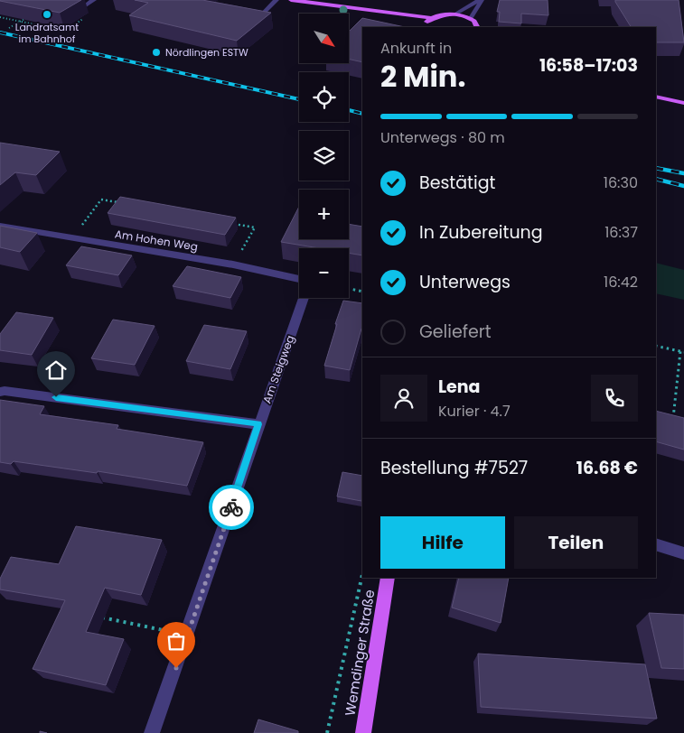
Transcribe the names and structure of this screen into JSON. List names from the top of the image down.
{
  "streets": {
    "main road": ["Wemdinger Straße"],
    "street": ["Am Hohen Weg", "Am Steigweg"]
  },
  "places": ["Landratsamt im Bahnhof", "Nördlingen ESTW"],
  "north": "bottom right",
  "page": {
    "map_buttons": ["+", "−"],
    "heading": ["2 Min.", "Ankunft in", "16:58–17:03"],
    "panel": [
      "Lena",
      "Kurier · 4.7",
      "Bestellung #7527",
      "16.68 €"
    ],
    "bar": "Unterwegs · 80 m",
    "list": [
      ["Bestätigt", "16:30"],
      ["In Zubereitung", "16:37"],
      ["Unterwegs", "16:42"],
      "Geliefert"
    ],
    "buttons": ["Hilfe", "Teilen"]
  }
}
